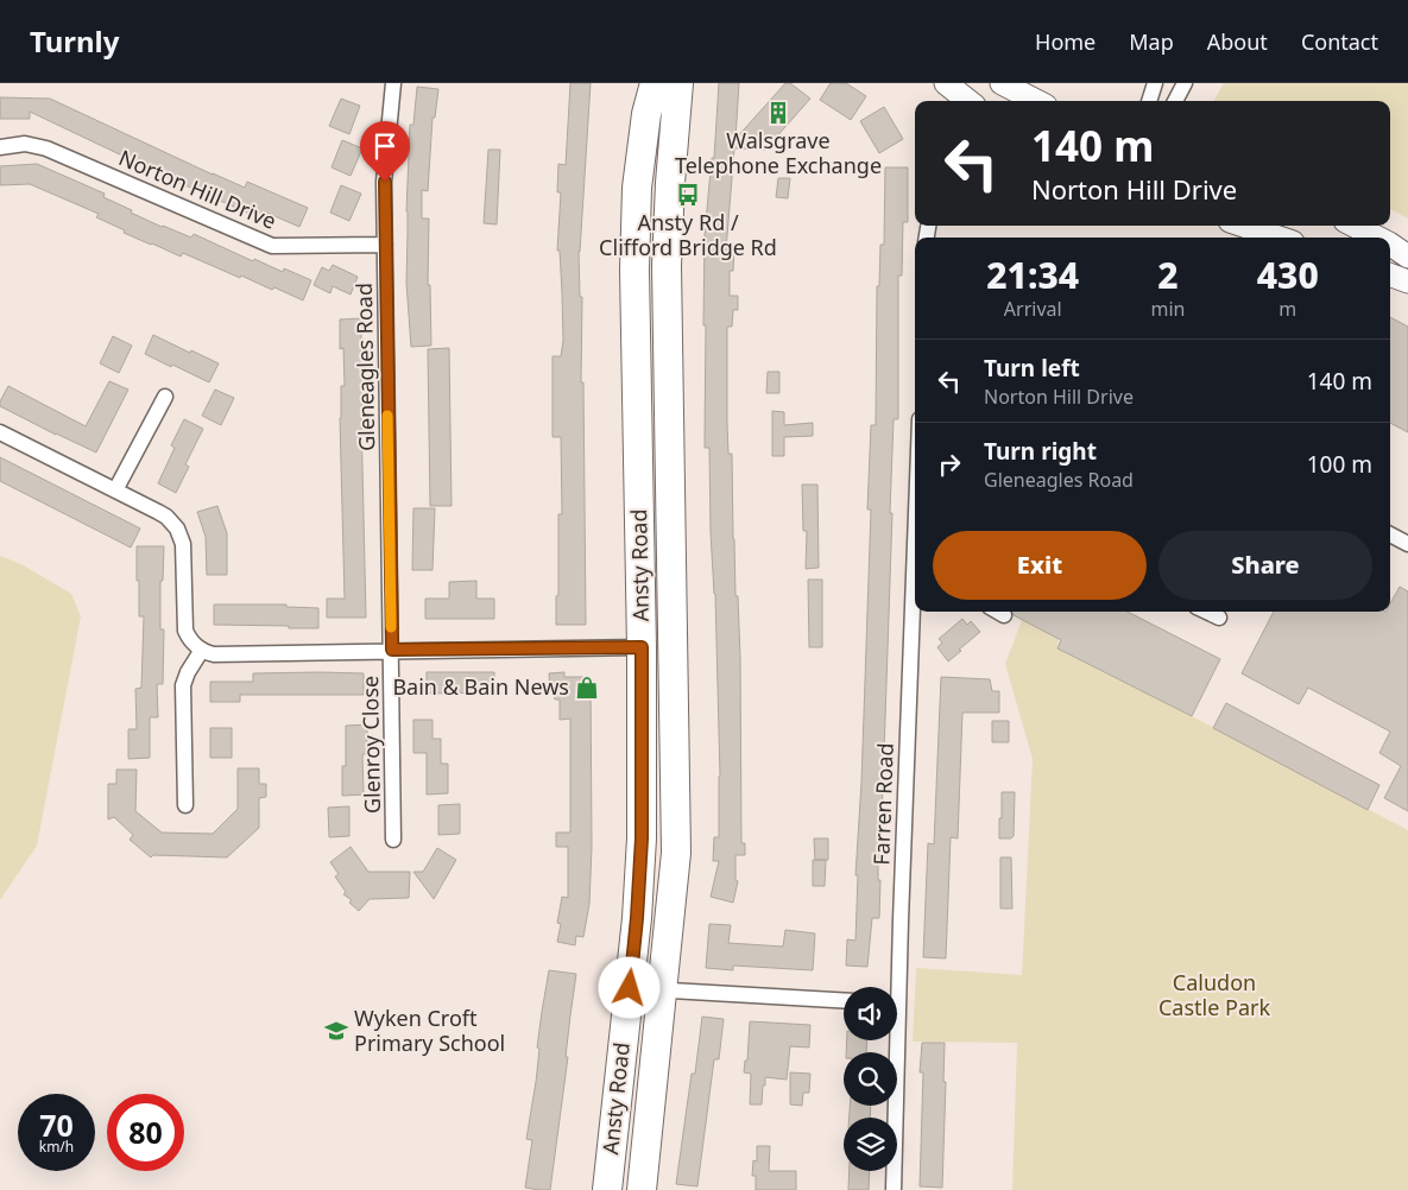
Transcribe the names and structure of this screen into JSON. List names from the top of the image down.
{
  "streets": {
    "highway": ["Ansty Road"],
    "street": [
      "Norton Hill Drive",
      "Gleneagles Road",
      "Glenroy Close",
      "Farren Road"
    ]
  },
  "crossings": [
    ["Norton Hill Drive", "Gleneagles Road"],
    ["Gleneagles Road", "Glenroy Close"]
  ],
  "parks": ["Caludon Castle Park"],
  "places": {
    "building": ["Walsgrave Telephone Exchange"],
    "bus stop": ["Ansty Rd / Clifford Bridge Rd"],
    "shop": ["Bain & Bain News"],
    "school or university": ["Wyken Croft Primary School"]
  },
  "page": {
    "header": "Turnly",
    "nav": [
      "Home",
      "Map",
      "About",
      "Contact"
    ],
    "turn": ["140 m", "Norton Hill Drive"],
    "eta": [
      "21:34",
      "Arrival",
      "2",
      "min",
      "430",
      "m"
    ],
    "list": [
      {
        "name": "Turn left",
        "note": "Norton Hill Drive",
        "value": "140 m"
      },
      {
        "name": "Turn right",
        "note": "Gleneagles Road",
        "value": "100 m"
      }
    ],
    "buttons": ["Exit", "Share"],
    "speed": "70 km/h",
    "limit": "80"
  }
}
